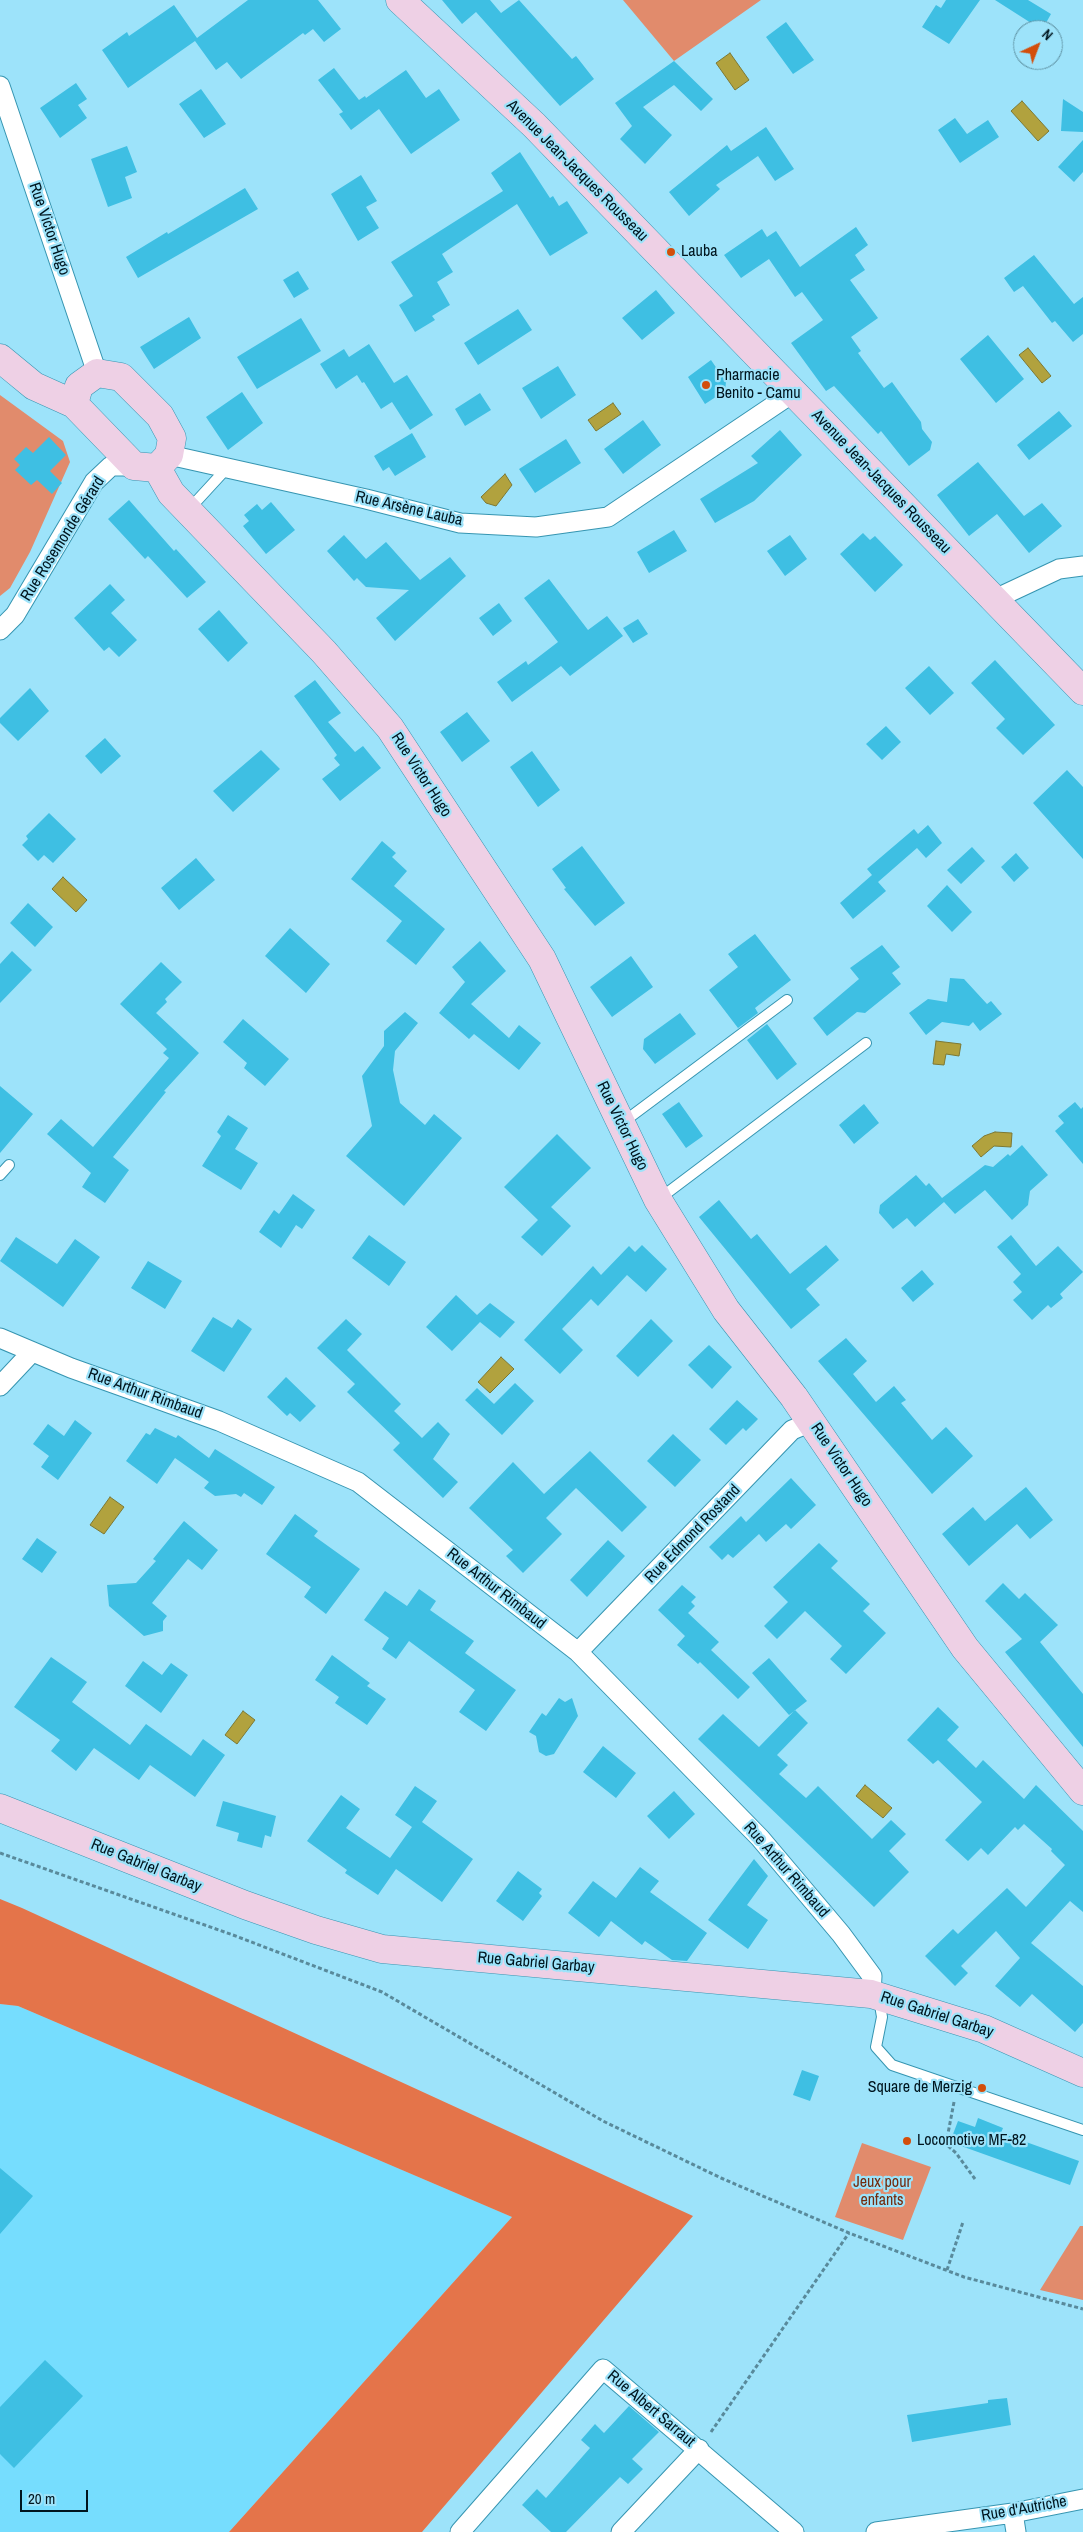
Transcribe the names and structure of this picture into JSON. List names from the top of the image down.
{
  "streets": {
    "street": [
      "Avenue Jean-Jacques Rousseau",
      "Rue Victor Hugo",
      "Rue Arsène Lauba",
      "Rue Rosemonde Gérard",
      "Rue Arthur Rimbaud",
      "Rue Edmond Rostand",
      "Rue Gabriel Garbay",
      "Rue Albert Sarraut",
      "Rue d'Autriche"
    ]
  },
  "crossings": [
    ["Avenue Jean-Jacques Rousseau", "Rue Arsène Lauba"],
    ["Rue Victor Hugo", "Rue Arsène Lauba"],
    ["Rue Victor Hugo", "Rue Rosemonde Gérard"],
    ["Rue Victor Hugo", "Rue Edmond Rostand"],
    ["Rue Arsène Lauba", "Rue Rosemonde Gérard"],
    ["Rue Arthur Rimbaud", "Rue Edmond Rostand"],
    ["Rue Arthur Rimbaud", "Rue Gabriel Garbay"]
  ],
  "parks": ["Jeux pour enfants"],
  "places": [
    "Lauba",
    "Pharmacie Benito - Camu",
    "Square de Merzig",
    "Locomotive MF-82"
  ],
  "scale_bar": "20 m",
  "north": "top right"
}
